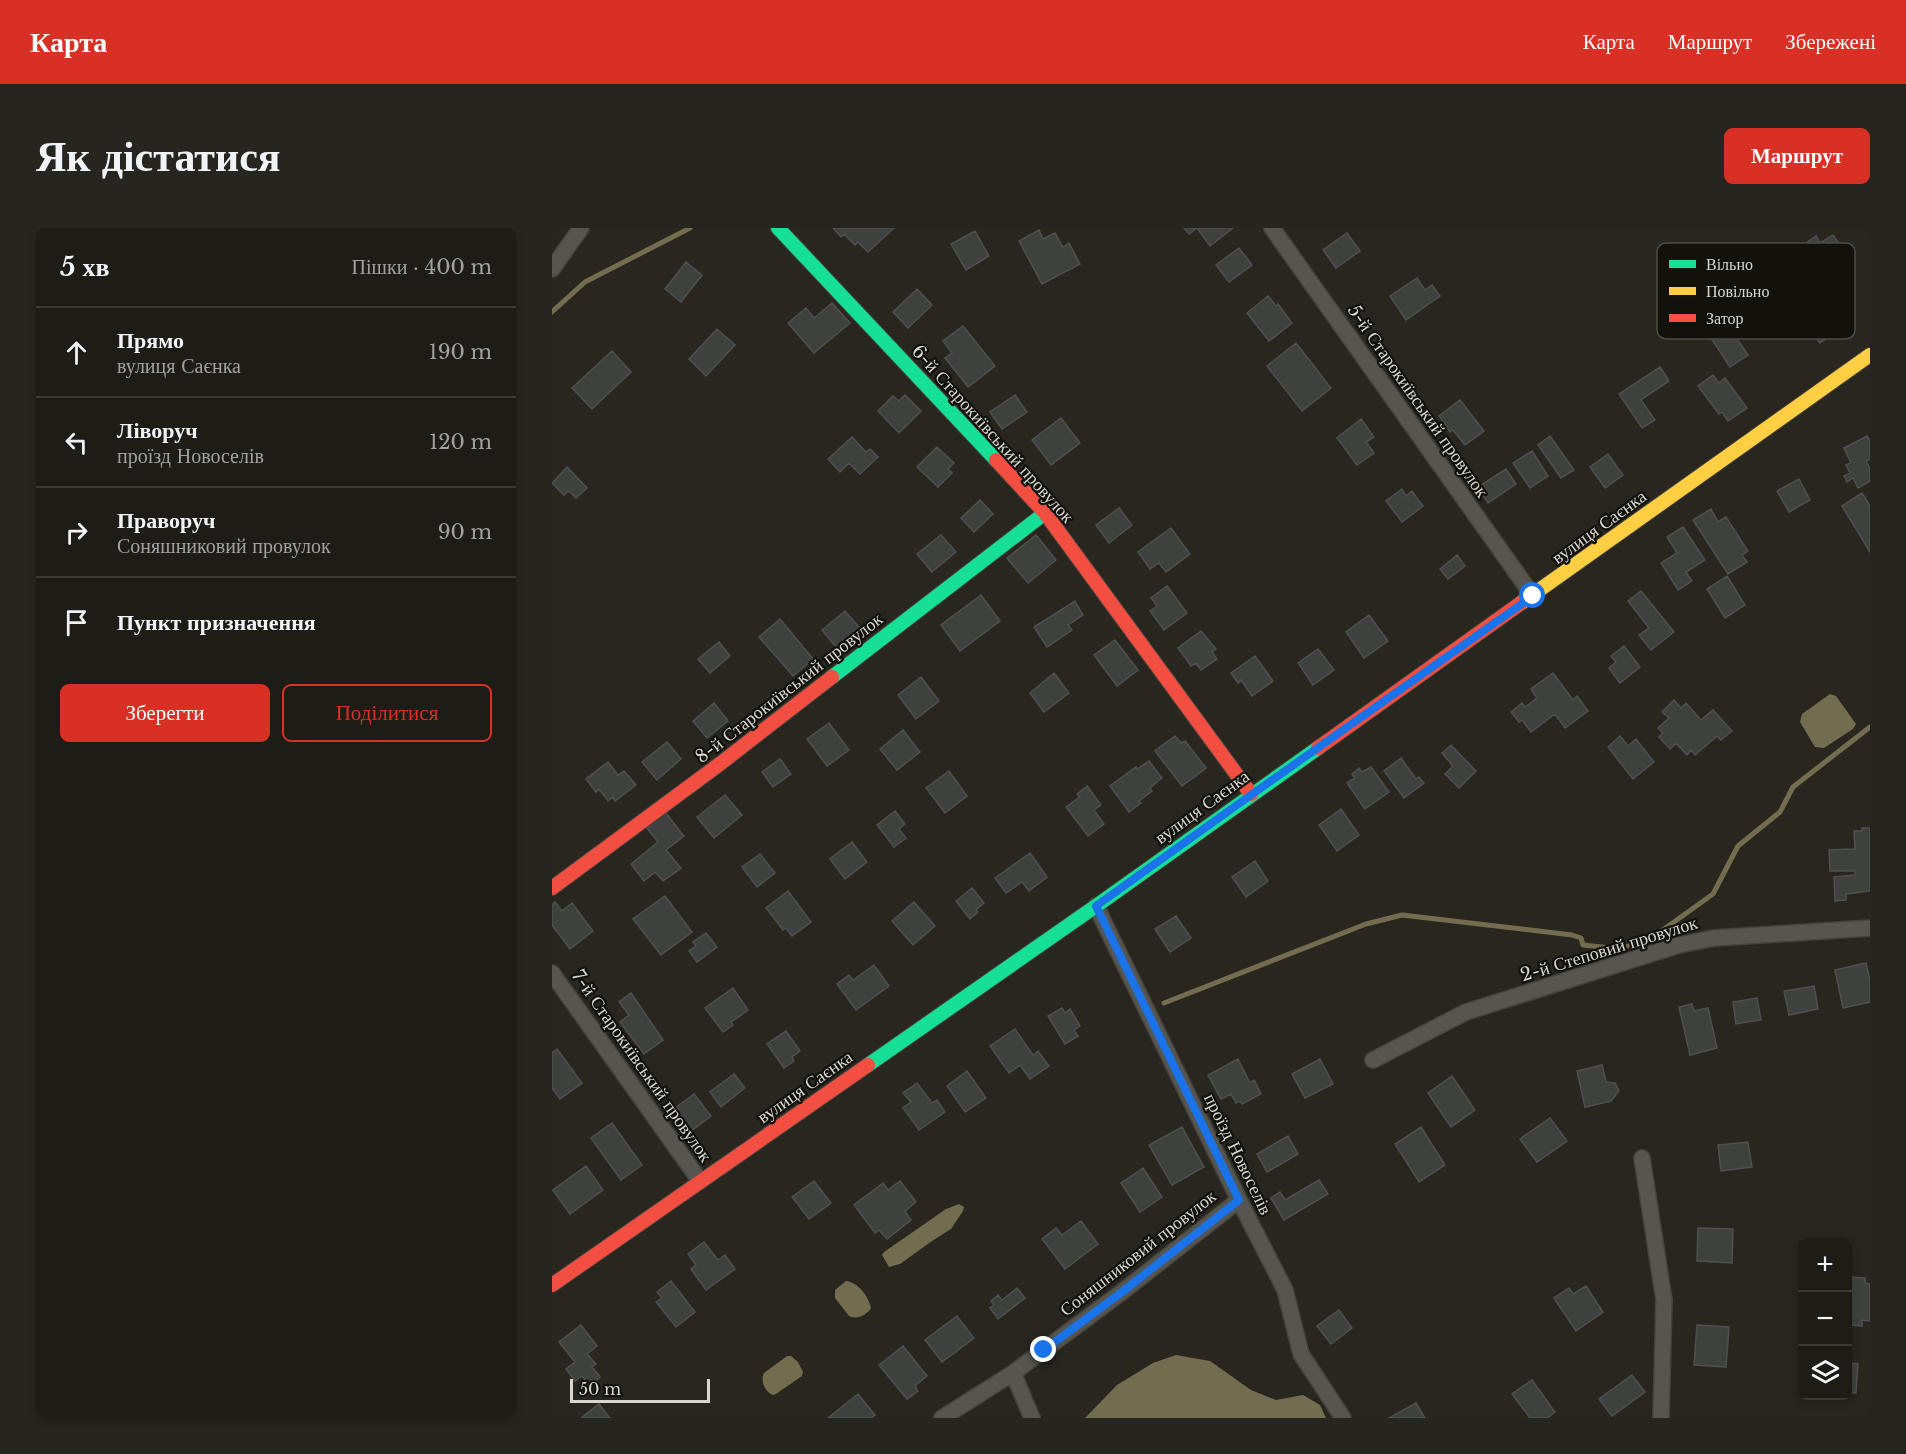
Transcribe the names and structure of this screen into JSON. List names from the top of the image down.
{
  "streets": {
    "street": [
      "5-й Старокиївський провулок",
      "6-й Старокиївський провулок",
      "вулиця Саєнка",
      "8-й Старокиївський провулок",
      "2-й Степовий провулок",
      "7-й Старокиївський провулок",
      "проїзд Новоселів",
      "Соняшниковий провулок"
    ]
  },
  "crossings": [
    ["5-й Старокиївський провулок", "вулиця Саєнка"],
    ["6-й Старокиївський провулок", "вулиця Саєнка"],
    ["6-й Старокиївський провулок", "8-й Старокиївський провулок"],
    ["вулиця Саєнка", "7-й Старокиївський провулок"],
    ["вулиця Саєнка", "проїзд Новоселів"],
    ["проїзд Новоселів", "Соняшниковий провулок"]
  ],
  "legend": ["Вільно", "Повільно", "Затор"],
  "scale_bar": "50 m",
  "page": {
    "header": "Карта",
    "nav": ["Карта", "Маршрут", "Збережені"],
    "buttons": [
      "Маршрут",
      ["Зберегти", "Поділитися"]
    ],
    "title": "Як дістатися",
    "heading": ["5 хв", "Пішки · 400 m"],
    "list": [
      ["Прямо", "вулиця Саєнка", "190 m"],
      ["Ліворуч", "проїзд Новоселів", "120 m"],
      ["Праворуч", "Соняшниковий провулок", "90 m"],
      "Пункт призначення"
    ],
    "map_buttons": ["+", "−"],
    "scale": "50 m"
  }
}
